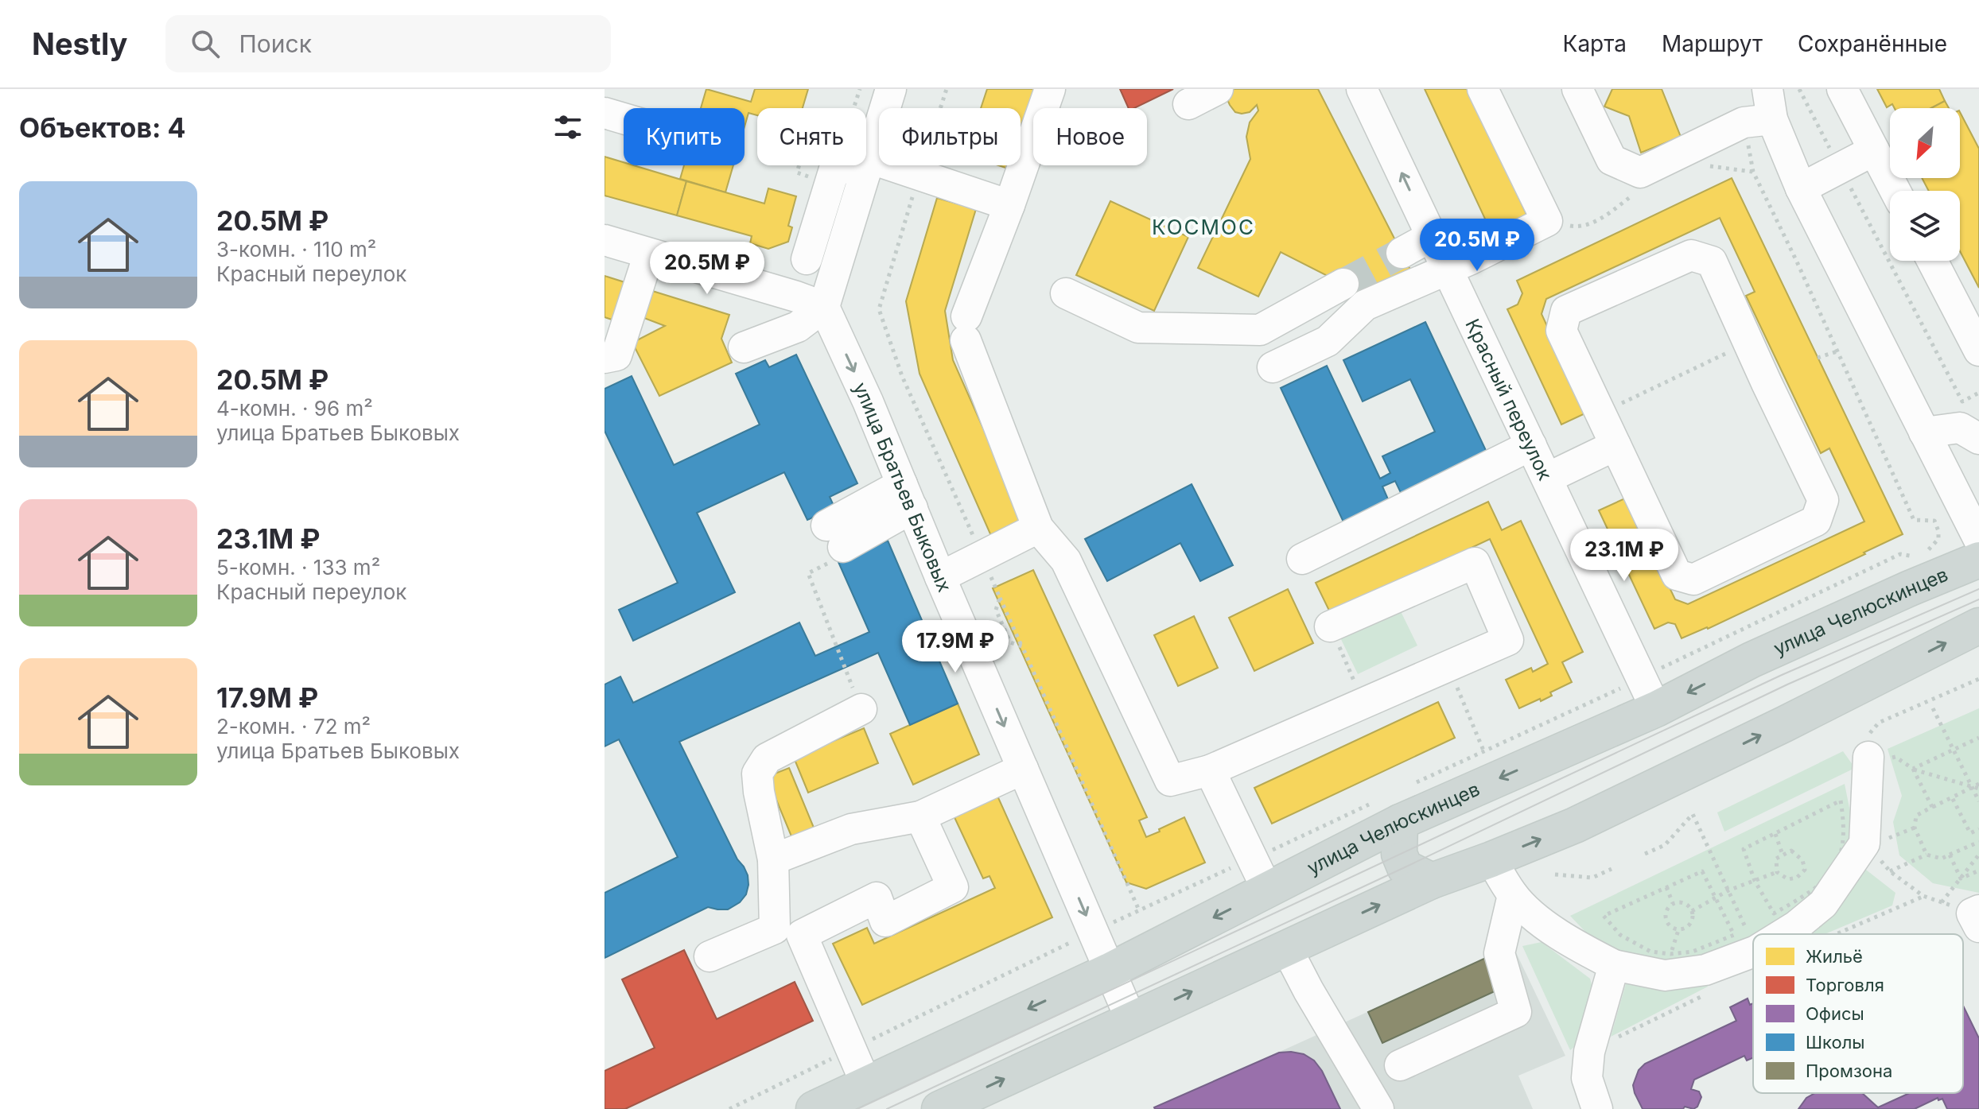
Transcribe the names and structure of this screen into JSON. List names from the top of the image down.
{
  "streets": {
    "main road": ["улица Челюскинцев"],
    "street": ["Красный переулок", "улица Братьев Быковых"]
  },
  "crossings": [
    ["Красный переулок", "улица Челюскинцев"],
    ["улица Братьев Быковых", "улица Челюскинцев"]
  ],
  "one_way": ["улица Братьев Быковых"],
  "districts": ["КОСМОС"],
  "legend": [
    "Жильё",
    "Торговля",
    "Офисы",
    "Школы",
    "Промзона"
  ],
  "north": "bottom left",
  "page": {
    "header": "Nestly",
    "search": "Поиск",
    "nav": ["Карта", "Маршрут", "Сохранённые"],
    "heading": "Объектов: 4",
    "chip": [
      "Купить",
      "Снять",
      "Фильтры",
      "Новое"
    ],
    "list": [
      {
        "name": "20.5M ₽",
        "note": "3-комн. · 110 m² · Красный переулок"
      },
      {
        "name": "20.5M ₽",
        "note": "4-комн. · 96 m² · улица Братьев Быковых"
      },
      {
        "name": "23.1M ₽",
        "note": "5-комн. · 133 m² · Красный переулок"
      },
      {
        "name": "17.9M ₽",
        "note": "2-комн. · 72 m² · улица Братьев Быковых"
      }
    ],
    "price": [
      "20.5M ₽",
      "20.5M ₽",
      "23.1M ₽",
      "17.9M ₽"
    ]
  }
}
